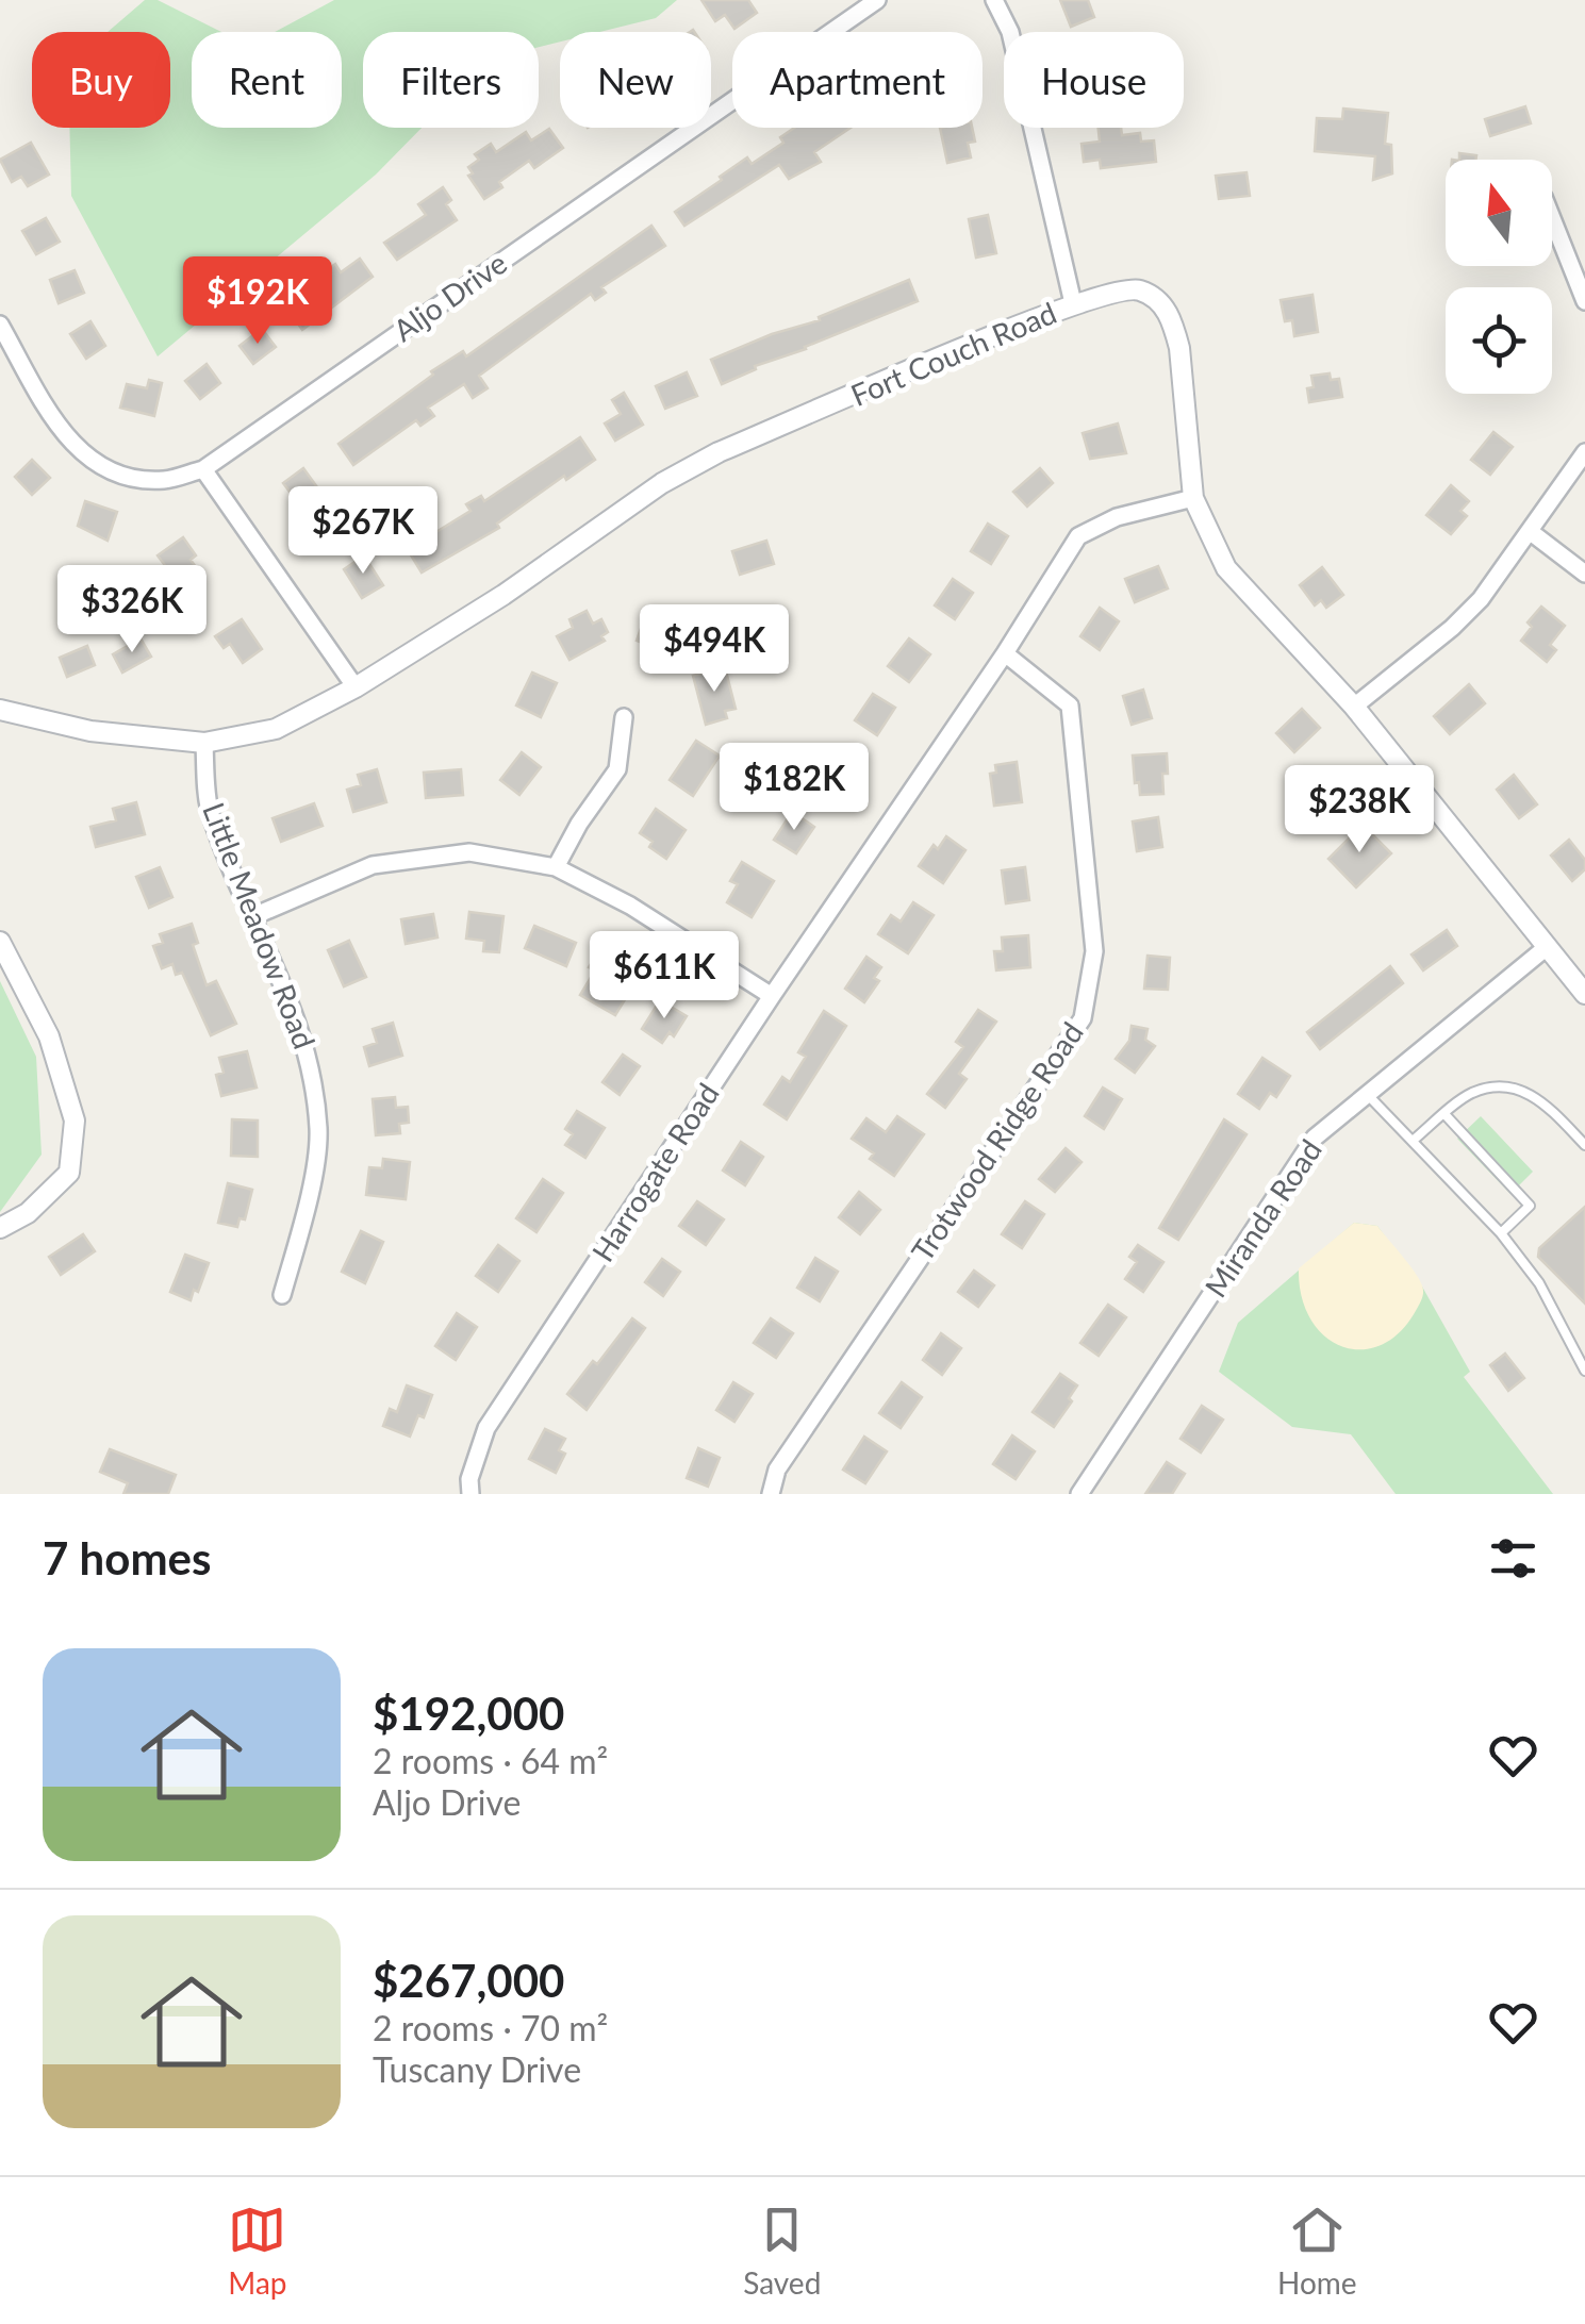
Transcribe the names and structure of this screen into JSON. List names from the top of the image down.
{
  "streets": {
    "street": [
      "Aljo Drive",
      "Fort Couch Road",
      "Little Meadow Road",
      "Trotwood Ridge Road",
      "Harrogate Road",
      "Miranda Road"
    ]
  },
  "crossings": [
    ["Fort Couch Road", "Little Meadow Road"],
    ["Fort Couch Road", "Harrogate Road"],
    ["Fort Couch Road", "Miranda Road"],
    ["Trotwood Ridge Road", "Harrogate Road"]
  ],
  "north": "top",
  "page": {
    "chip": [
      "Buy",
      "Rent",
      "Filters",
      "New",
      "Apartment",
      "House"
    ],
    "price": [
      "$192K",
      "$267K",
      "$326K",
      "$494K",
      "$182K",
      "$238K",
      "$611K"
    ],
    "heading": "7 homes",
    "list": [
      {
        "name": "$192,000",
        "note": "2 rooms · 64 m² · Aljo Drive"
      },
      {
        "name": "$267,000",
        "note": "2 rooms · 70 m² · Tuscany Drive"
      }
    ],
    "tabs": ["Map", "Saved", "Home"]
  }
}
